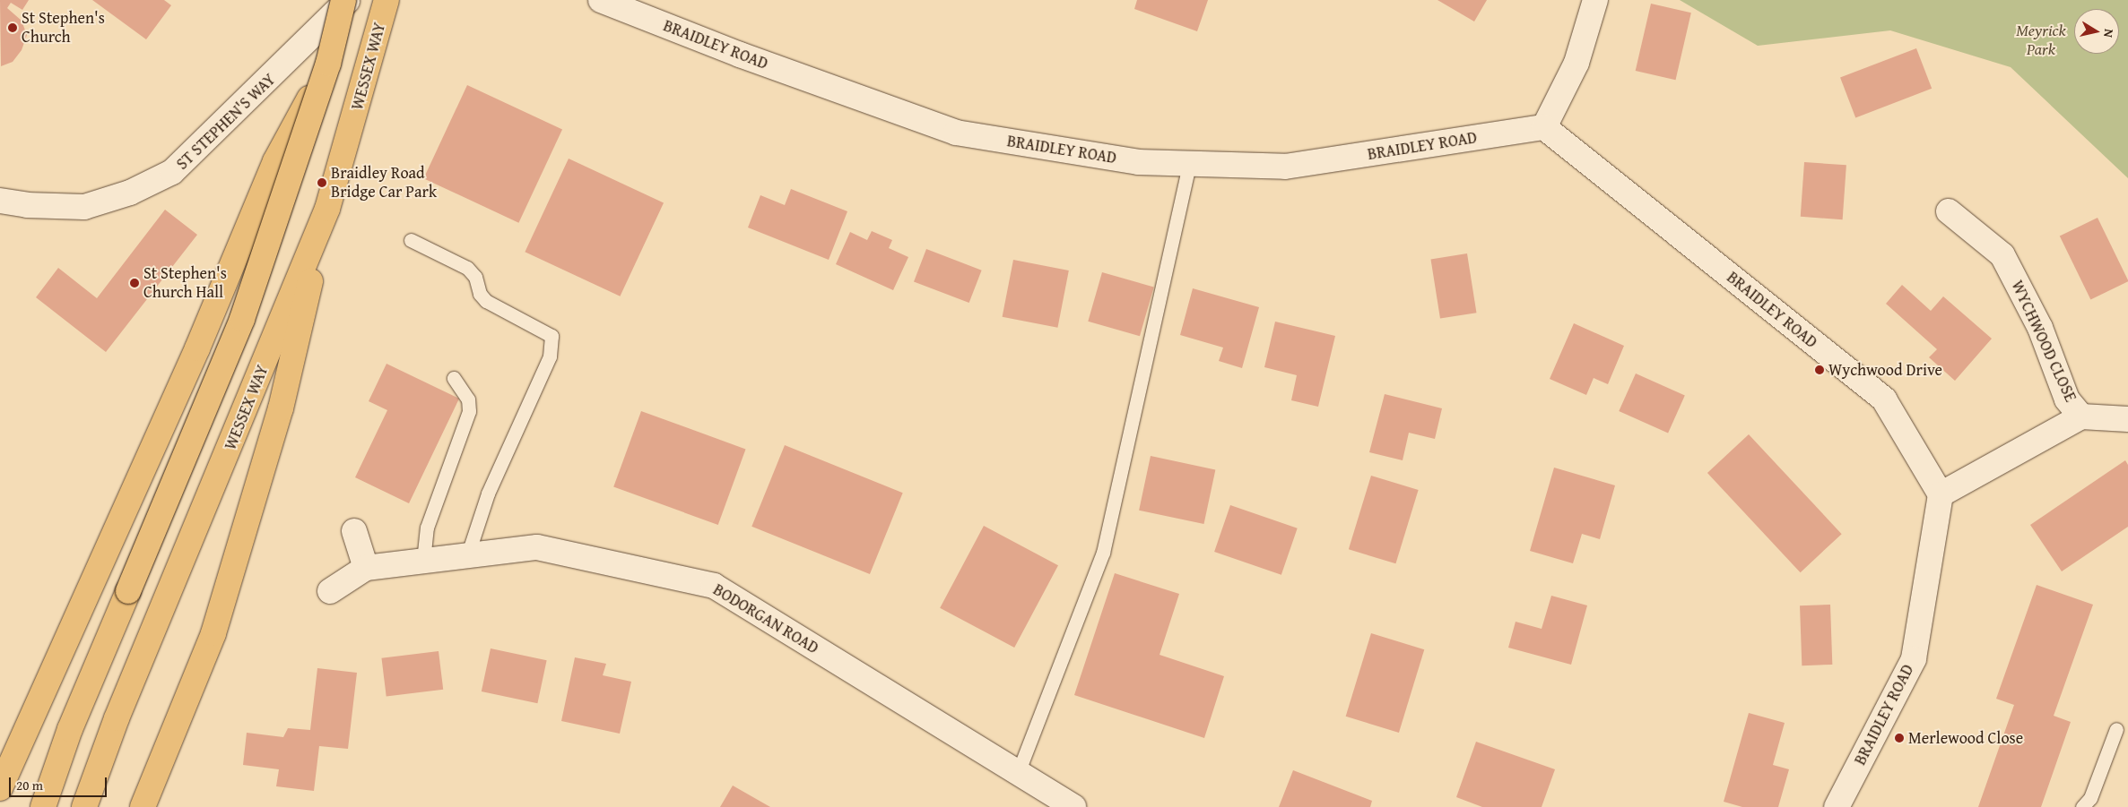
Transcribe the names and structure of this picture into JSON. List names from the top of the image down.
{
  "streets": {
    "highway": ["WESSEX WAY"],
    "street": [
      "BRAIDLEY ROAD",
      "ST STEPHEN'S WAY",
      "WYCHWOOD CLOSE",
      "BODORGAN ROAD"
    ]
  },
  "parks": ["Meyrick Park"],
  "places": [
    "St Stephen's Church",
    "Braidley Road Bridge Car Park",
    "St Stephen's Church Hall",
    "Wychwood Drive",
    "Merlewood Close"
  ],
  "scale_bar": "20 m",
  "north": "right"
}
